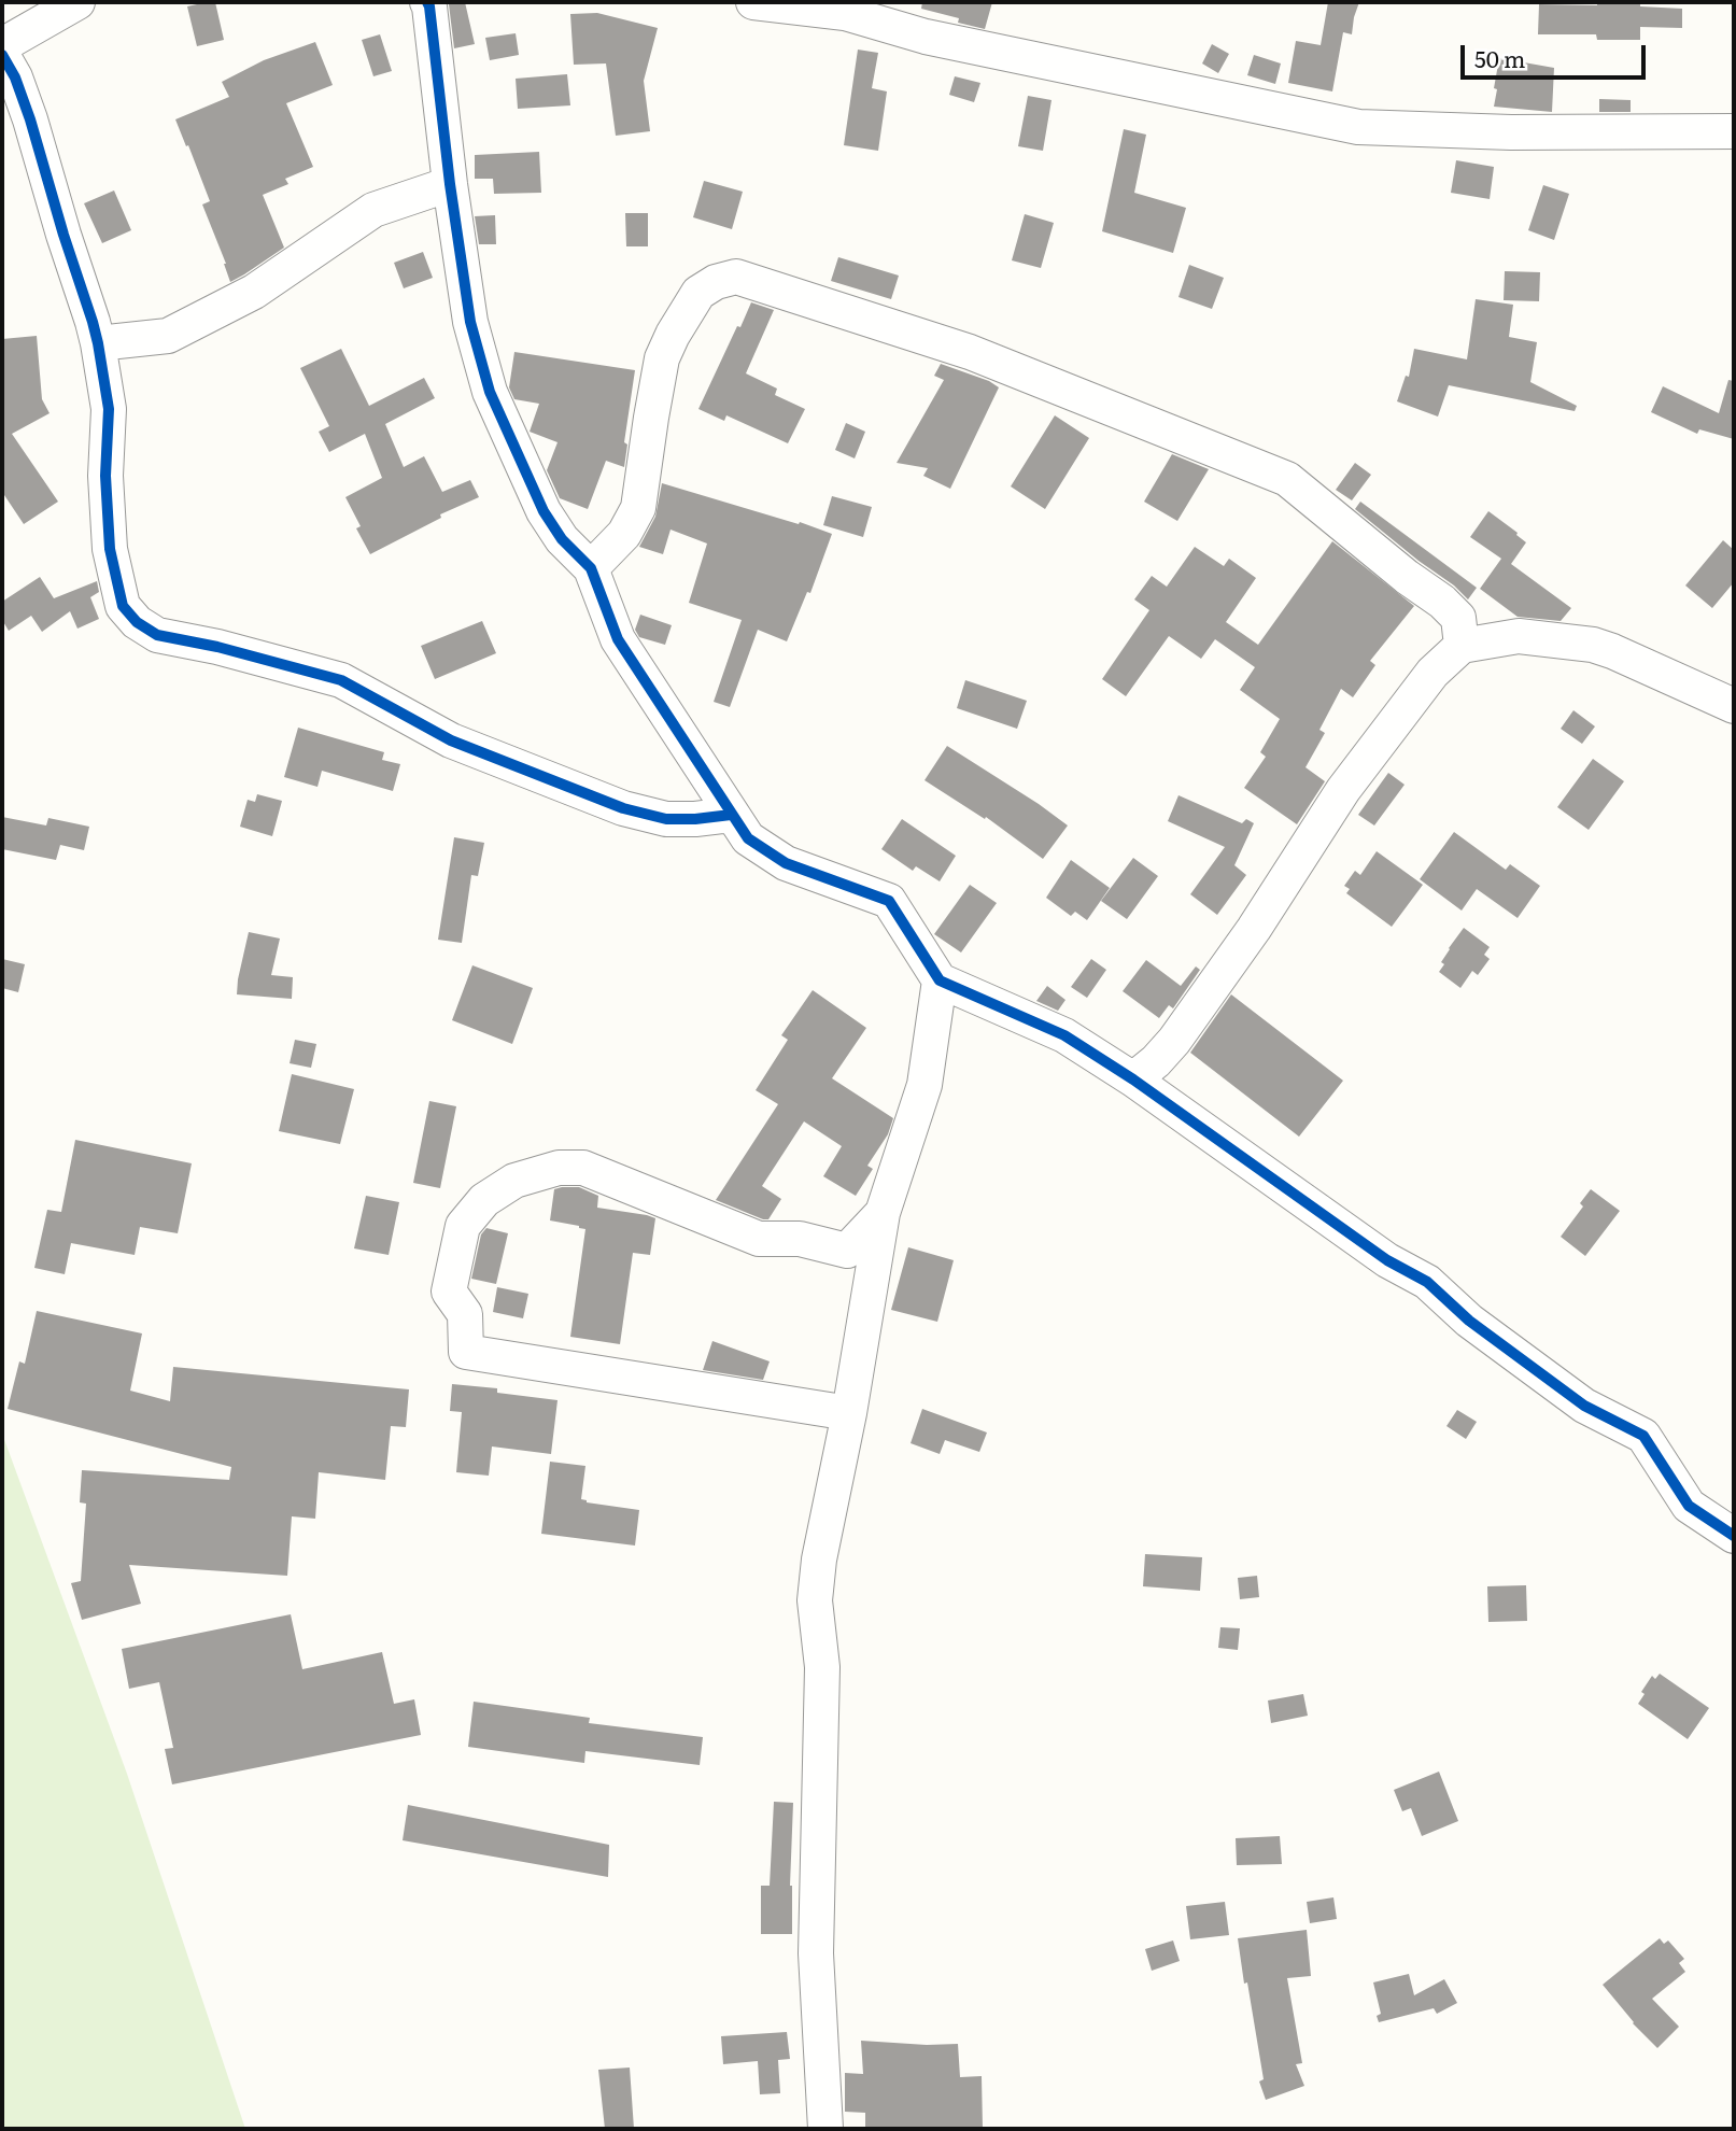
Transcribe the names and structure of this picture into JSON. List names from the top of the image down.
{
  "scale_bar": "50 m"
}
